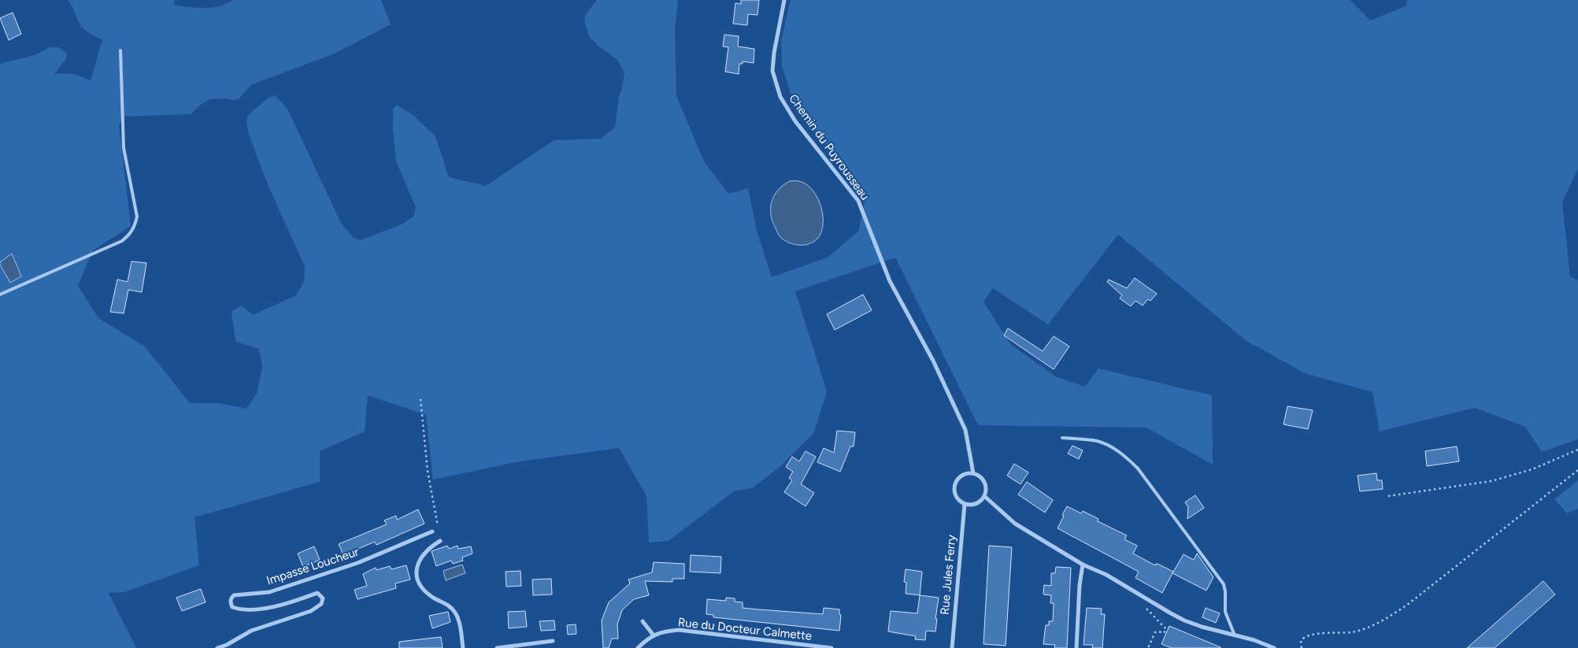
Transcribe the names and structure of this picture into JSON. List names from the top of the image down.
{
  "streets": {
    "street": [
      "Chemin du Puyrousseau",
      "Impasse Loucheur",
      "Rue Jules Ferry",
      "Rue du Docteur Calmette"
    ]
  },
  "crossings": [
    ["Chemin du Puyrousseau", "Rue Jules Ferry"]
  ]
}
